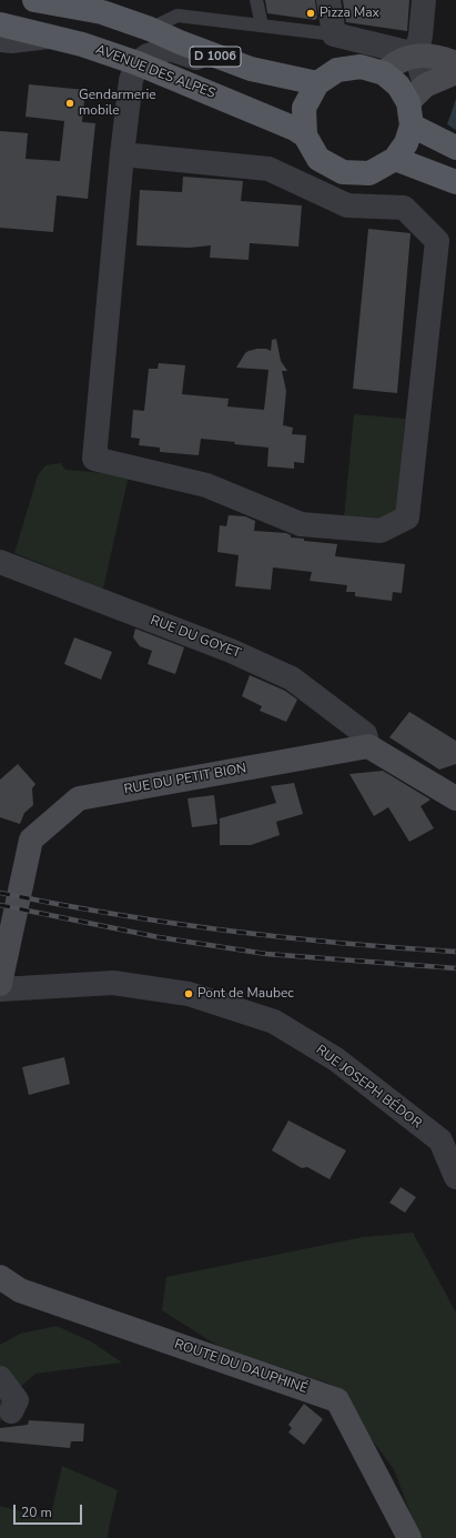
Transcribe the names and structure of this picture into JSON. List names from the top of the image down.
{
  "streets": {
    "main road": ["D 1006", "AVENUE DES ALPES"],
    "street": [
      "RUE DU GOYET",
      "RUE DU PETIT BION",
      "RUE JOSEPH BÉDOR",
      "ROUTE DU DAUPHINÉ"
    ]
  },
  "crossings": [
    ["D 1006", "AVENUE DES ALPES"],
    ["RUE DU GOYET", "RUE DU PETIT BION"]
  ],
  "places": ["Pizza Max", "Gendarmerie mobile", "Pont de Maubec"],
  "scale_bar": "20 m"
}
